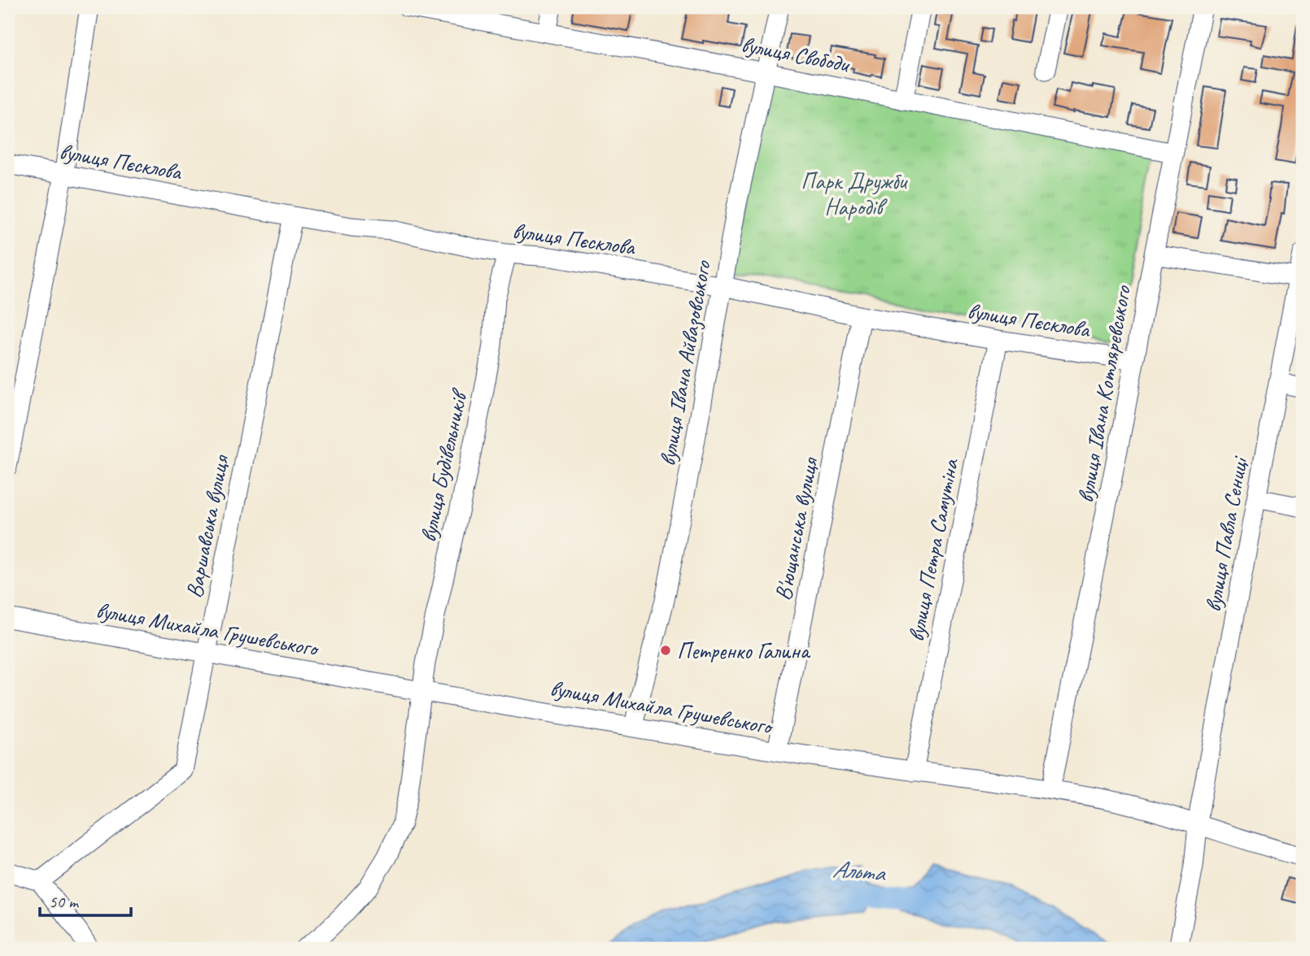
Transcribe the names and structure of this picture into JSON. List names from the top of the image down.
{
  "streets": {
    "street": [
      "вулиця Свободи",
      "вулиця Пєсклова",
      "вулиця Івана Айвазовського",
      "вулиця Івана Котляревського",
      "вулиця Будівельників",
      "Варшавська вулиця",
      "В'ющанська вулиця",
      "вулиця Павла Сениці",
      "вулиця Петра Самутіна",
      "вулиця Михайла Грушевського"
    ]
  },
  "crossings": [
    ["вулиця Свободи", "вулиця Івана Айвазовського"],
    ["вулиця Свободи", "вулиця Івана Котляревського"],
    ["вулиця Пєсклова", "вулиця Івана Айвазовського"],
    ["вулиця Пєсклова", "вулиця Івана Котляревського"],
    ["вулиця Пєсклова", "вулиця Будівельників"],
    ["вулиця Пєсклова", "Варшавська вулиця"],
    ["вулиця Пєсклова", "В'ющанська вулиця"],
    ["вулиця Пєсклова", "вулиця Петра Самутіна"],
    ["вулиця Івана Айвазовського", "вулиця Михайла Грушевського"],
    ["вулиця Івана Котляревського", "вулиця Михайла Грушевського"],
    ["вулиця Будівельників", "вулиця Михайла Грушевського"],
    ["Варшавська вулиця", "вулиця Михайла Грушевського"],
    ["В'ющанська вулиця", "вулиця Михайла Грушевського"],
    ["вулиця Павла Сениці", "вулиця Михайла Грушевського"],
    ["вулиця Петра Самутіна", "вулиця Михайла Грушевського"]
  ],
  "water": ["Альта"],
  "parks": ["Парк Дружби Народів"],
  "places": ["Петренко Галина"],
  "scale_bar": "50 m"
}
